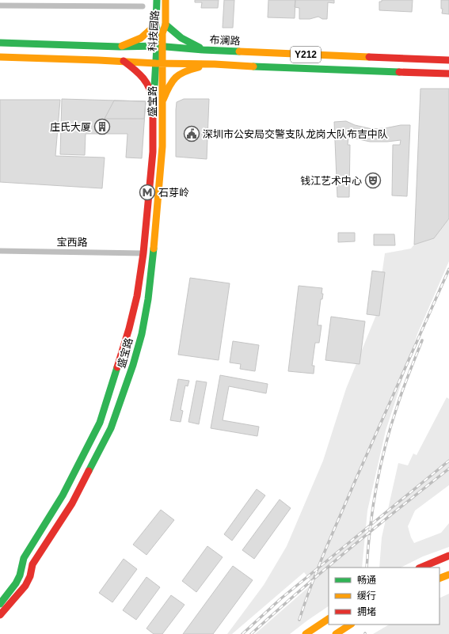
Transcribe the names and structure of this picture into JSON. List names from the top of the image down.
{
  "streets": {
    "main road": [
      "科技园路",
      "布澜路",
      "Y212",
      "盛宝路"
    ],
    "street": ["宝西路"]
  },
  "crossings": [
    ["科技园路", "布澜路"],
    ["科技园路", "Y212"],
    ["科技园路", "盛宝路"],
    ["Y212", "盛宝路"],
    ["盛宝路", "宝西路"]
  ],
  "places": {
    "building": ["庄氏大厦"],
    "public building": ["深圳市公安局交警支队龙岗大队布吉中队"],
    "theatre": ["钱江艺术中心"],
    "metro station": ["石芽岭"]
  },
  "legend": ["畅通", "缓行", "拥堵"]
}
